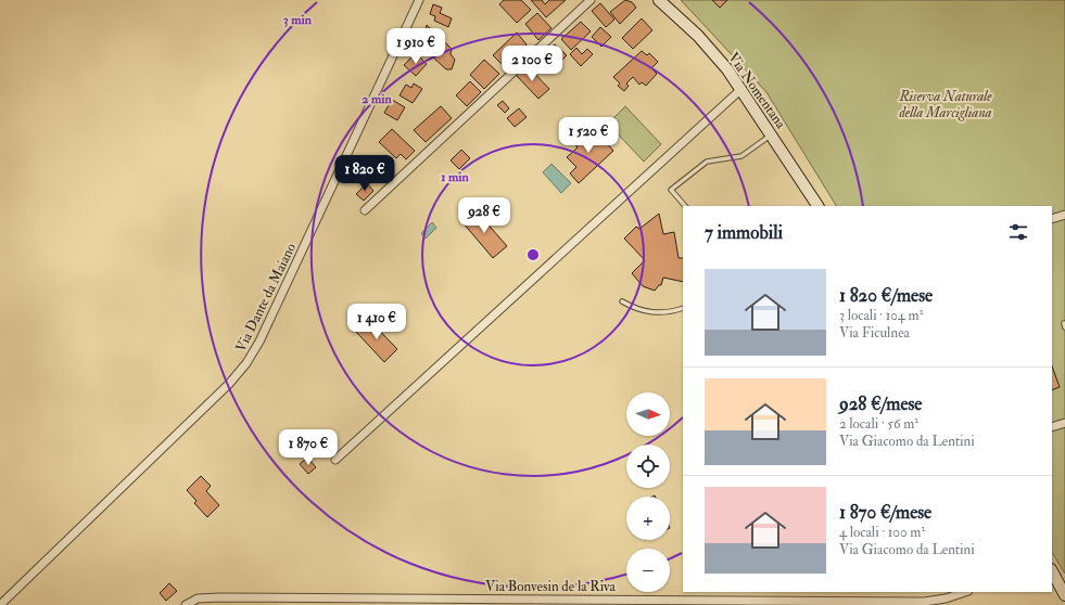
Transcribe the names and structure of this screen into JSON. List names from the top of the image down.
{
  "streets": {
    "main road": ["Via Nomentana"],
    "street": ["Via Dante da Maiano", "Via Bonvesin de la Riva"]
  },
  "parks": ["Riserva Naturale della Marcigliana"],
  "north": "right",
  "page": {
    "price": [
      "1 910 €",
      "2 100 €",
      "1 520 €",
      "1 820 €",
      "928 €",
      "1 410 €",
      "1 870 €"
    ],
    "heading": "7 immobili",
    "list": [
      {
        "name": "1 820 €/mese",
        "note": "3 locali · 104 m² · Via Ficulnea"
      },
      {
        "name": "928 €/mese",
        "note": "2 locali · 56 m² · Via Giacomo da Lentini"
      },
      {
        "name": "1 870 €/mese",
        "note": "4 locali · 100 m² · Via Giacomo da Lentini"
      }
    ],
    "map_buttons": ["+", "−"]
  },
  "rings": ["3 min", "2 min", "1 min"]
}
